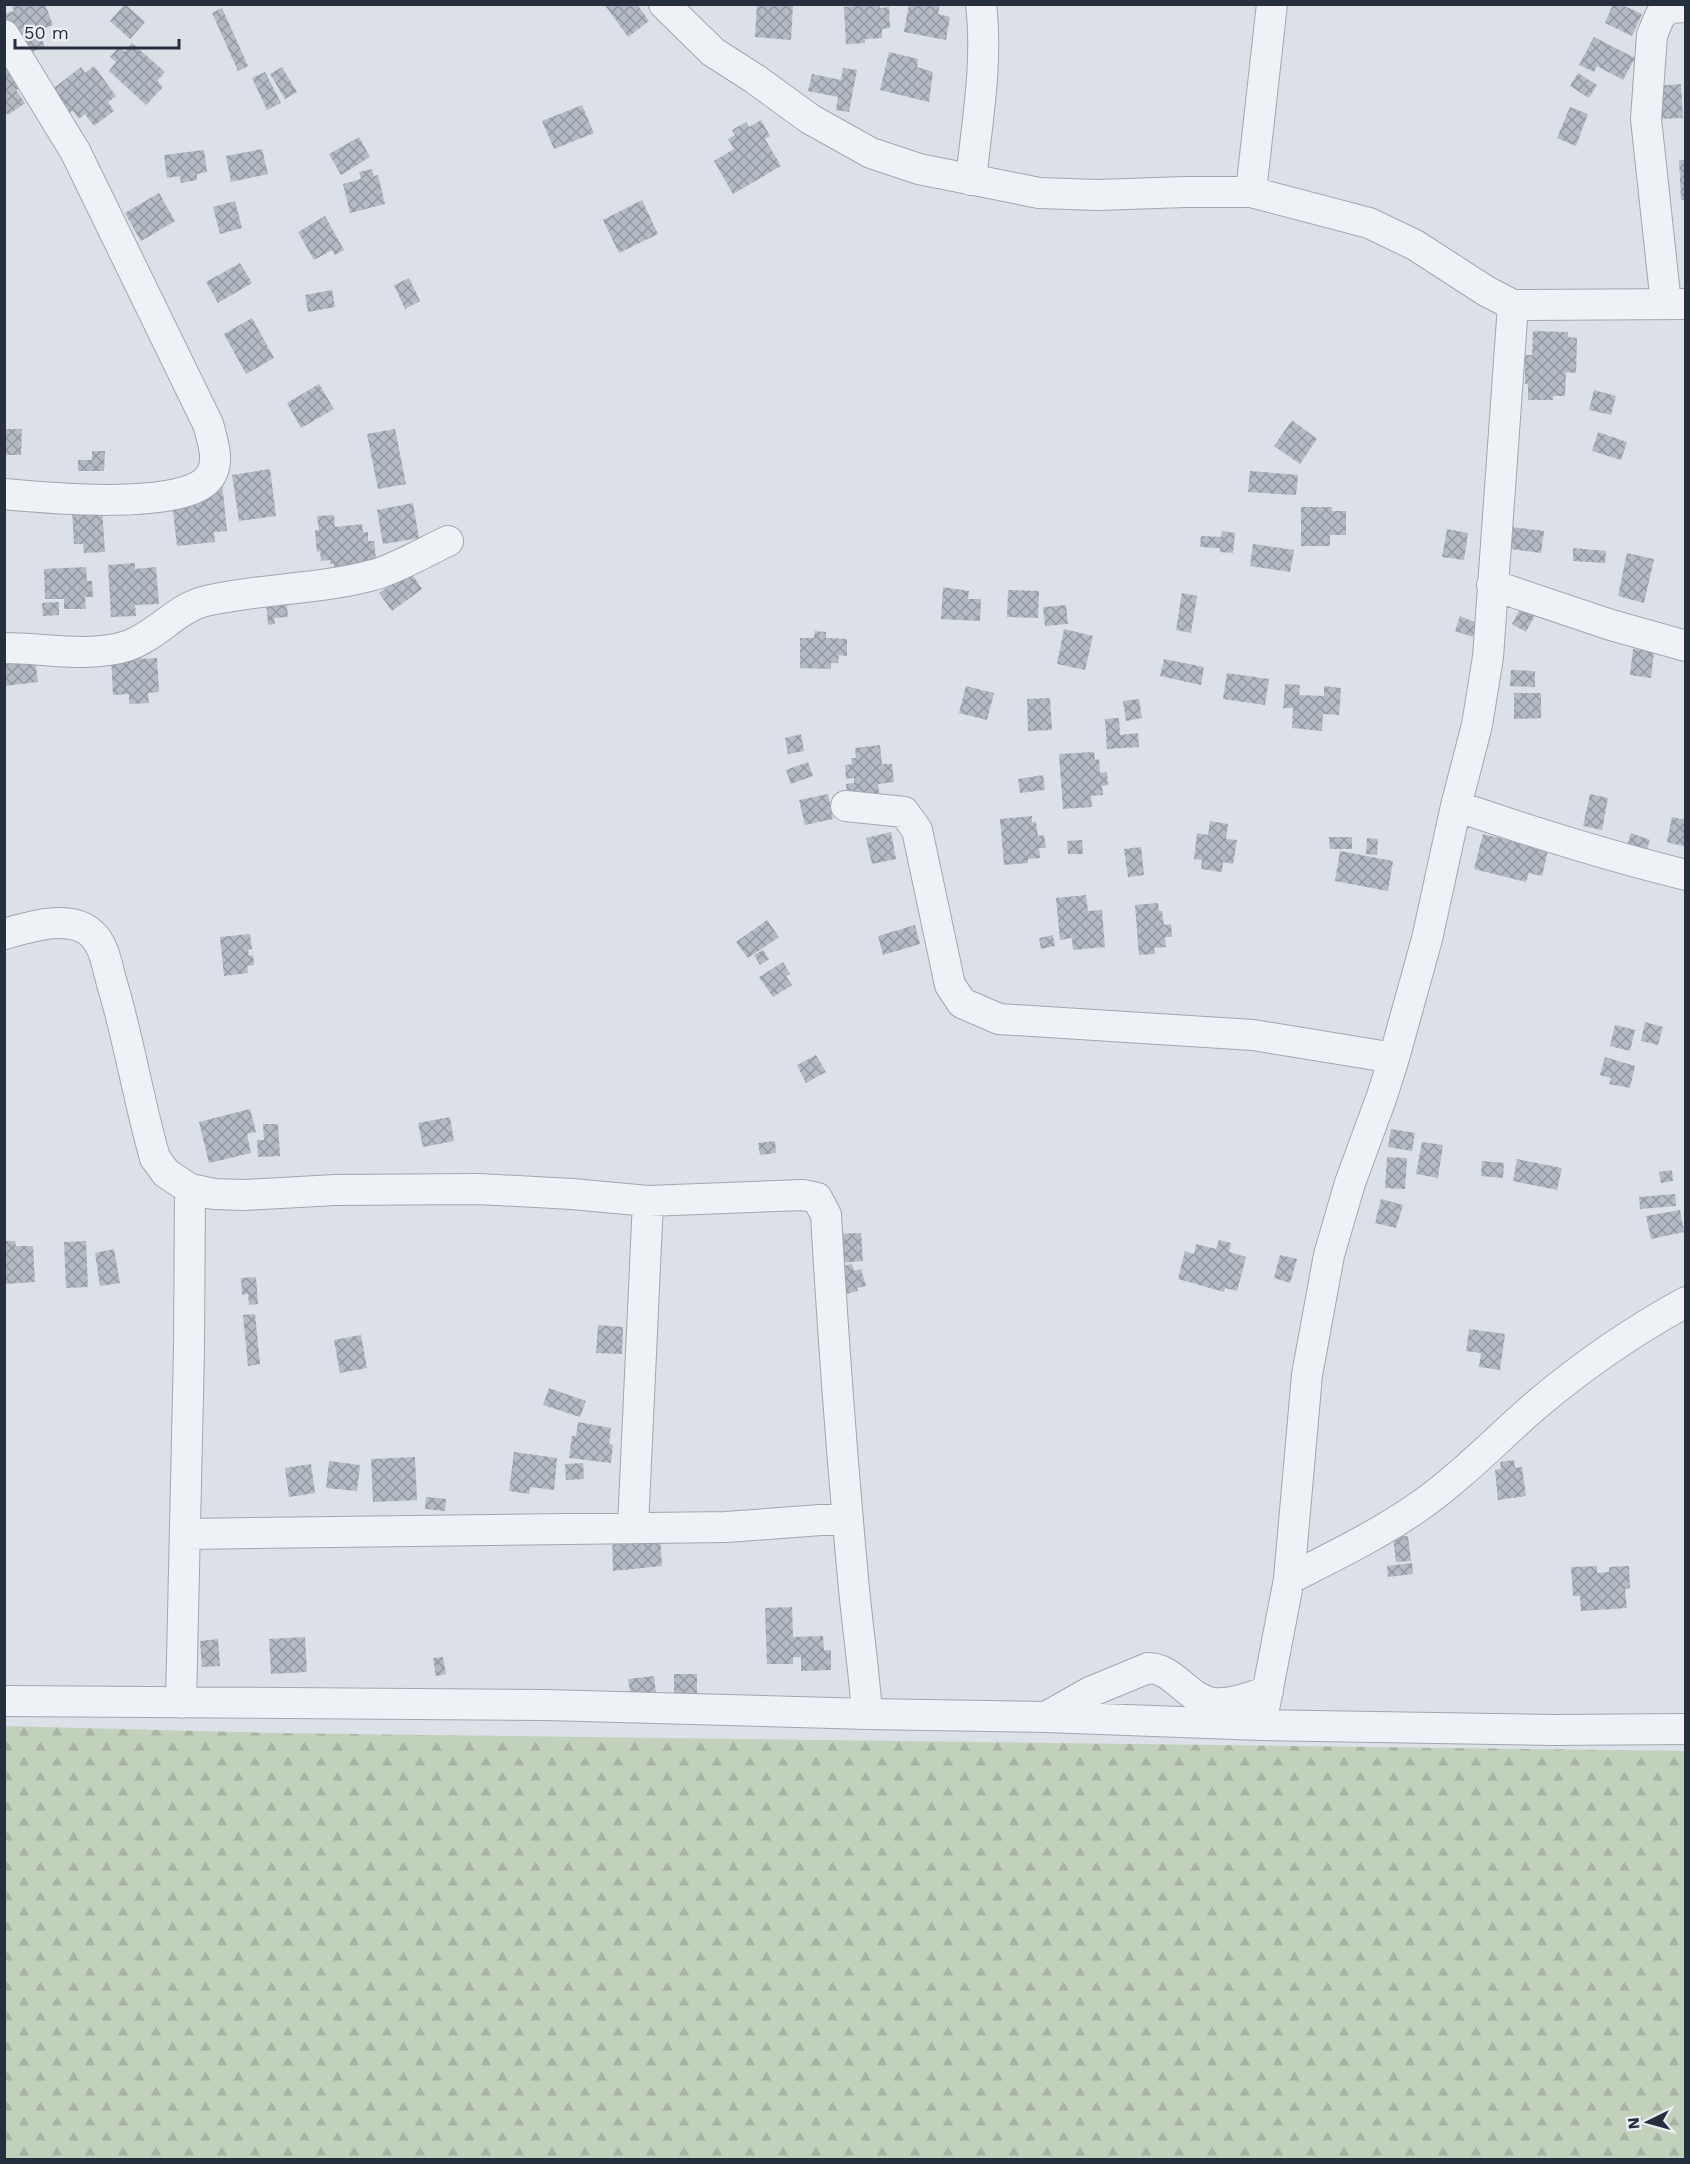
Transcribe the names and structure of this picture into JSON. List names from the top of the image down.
{
  "scale_bar": "50 m",
  "north": "left"
}
